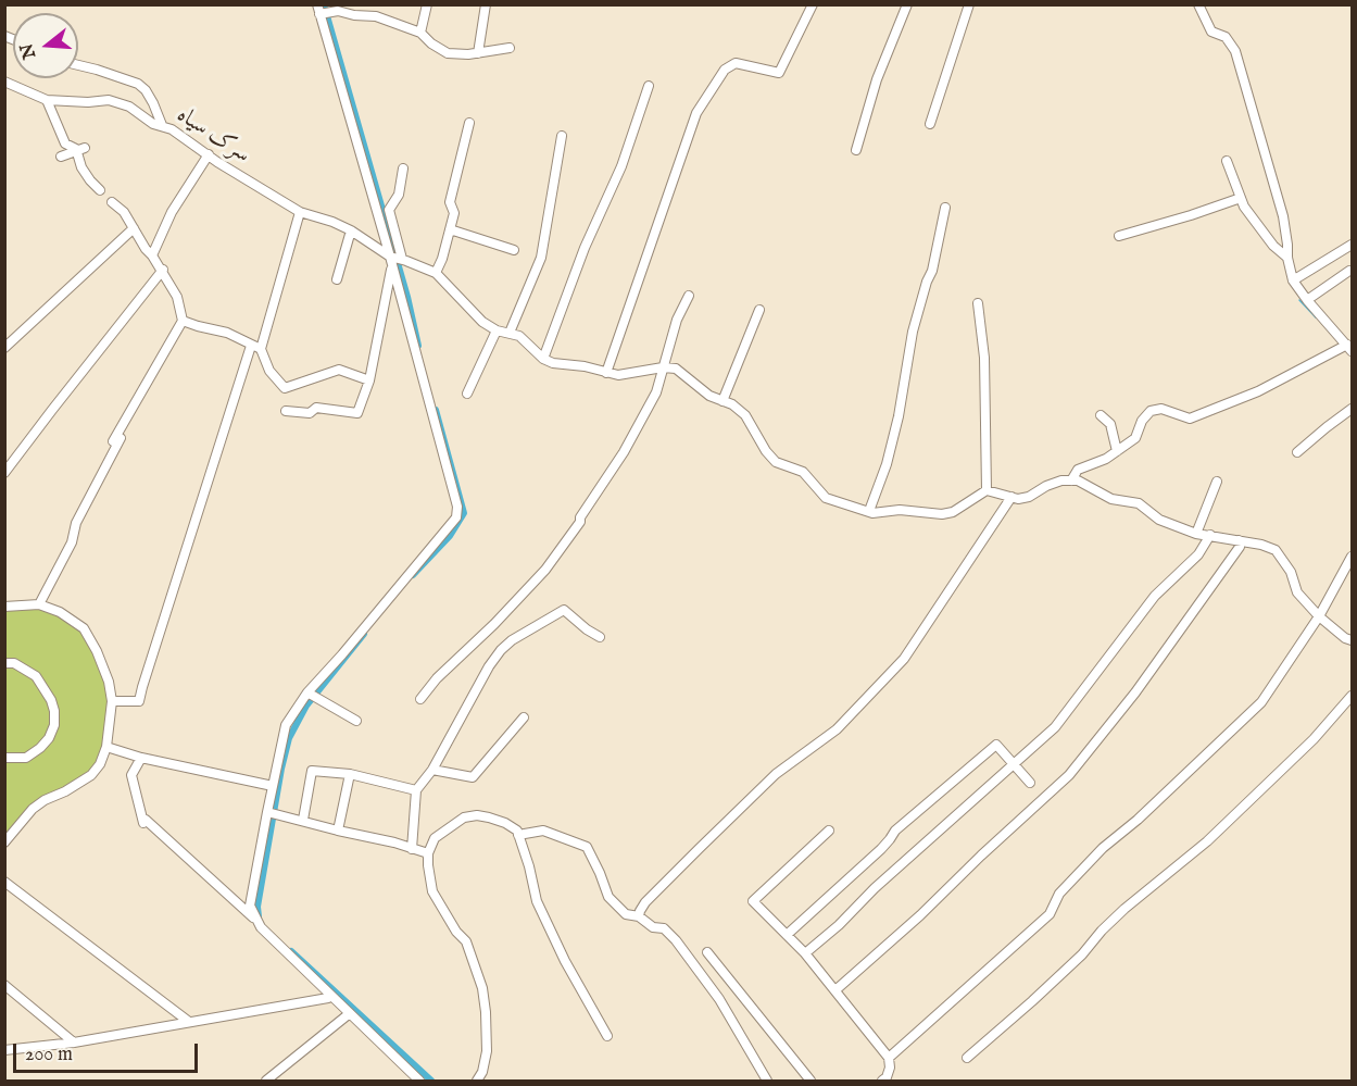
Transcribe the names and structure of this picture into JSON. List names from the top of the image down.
{
  "streets": {
    "street": ["سرک سیاه"]
  },
  "scale_bar": "200 m",
  "north": "left"
}
